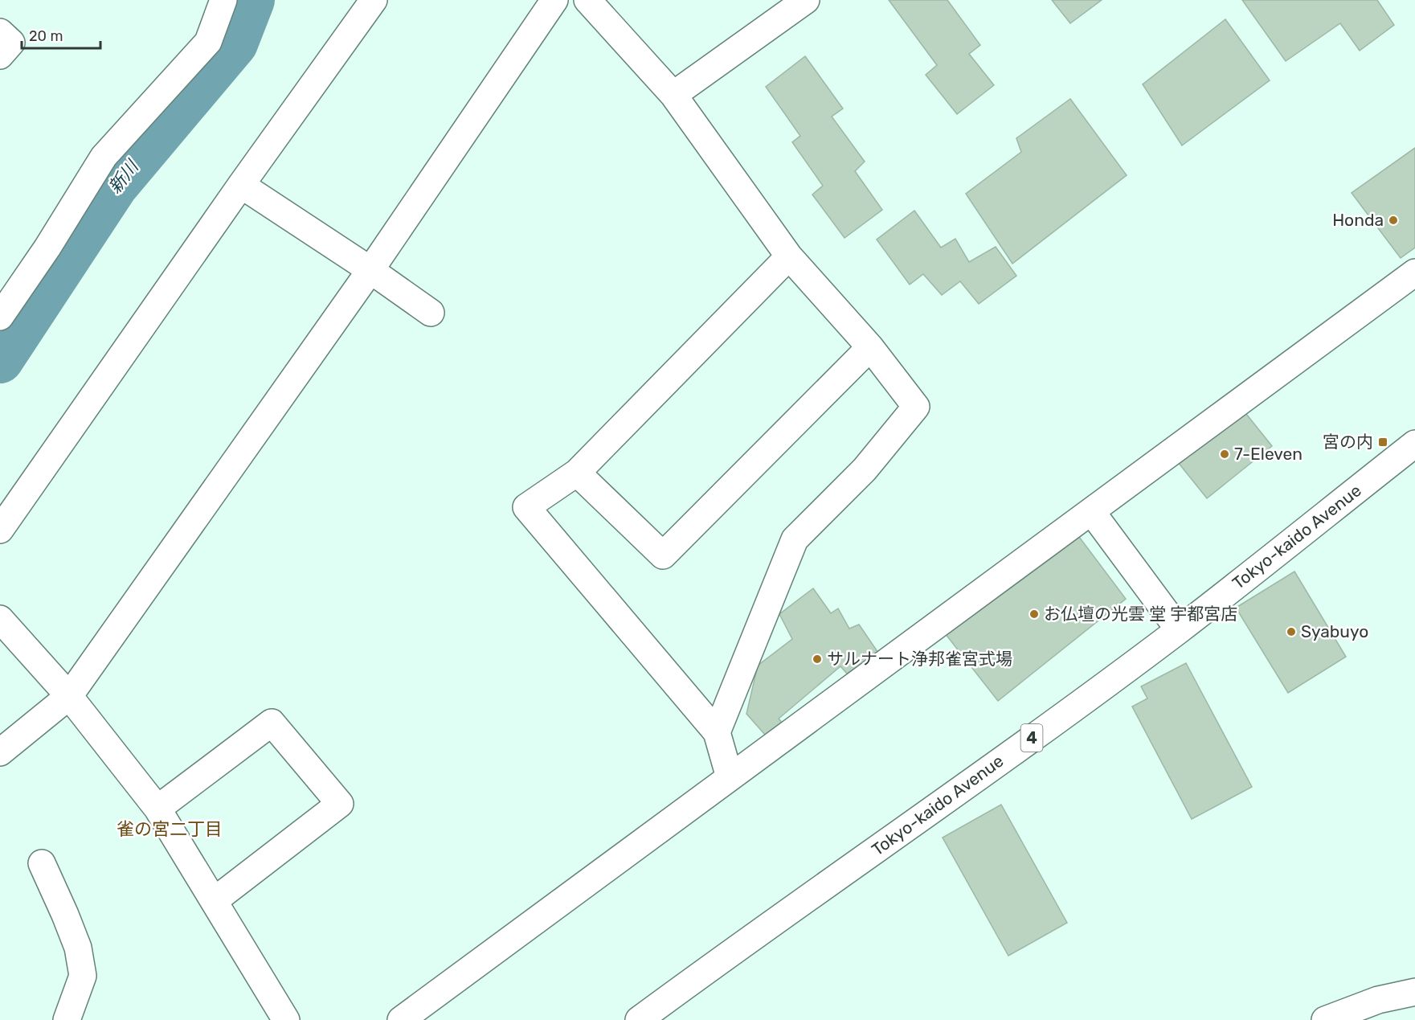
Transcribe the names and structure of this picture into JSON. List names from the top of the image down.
{
  "streets": {
    "main road": ["Tokyo-kaido Avenue", "4"]
  },
  "districts": ["雀の宮二丁目"],
  "water": ["新川"],
  "places": {
    "other": [
      "Honda",
      "7-Eleven",
      "お仏壇の光雲 堂 宇都宮店",
      "Syabuyo",
      "サルナート浄邦雀宮式場"
    ],
    "transit": ["宮の内"]
  },
  "scale_bar": "20 m"
}
